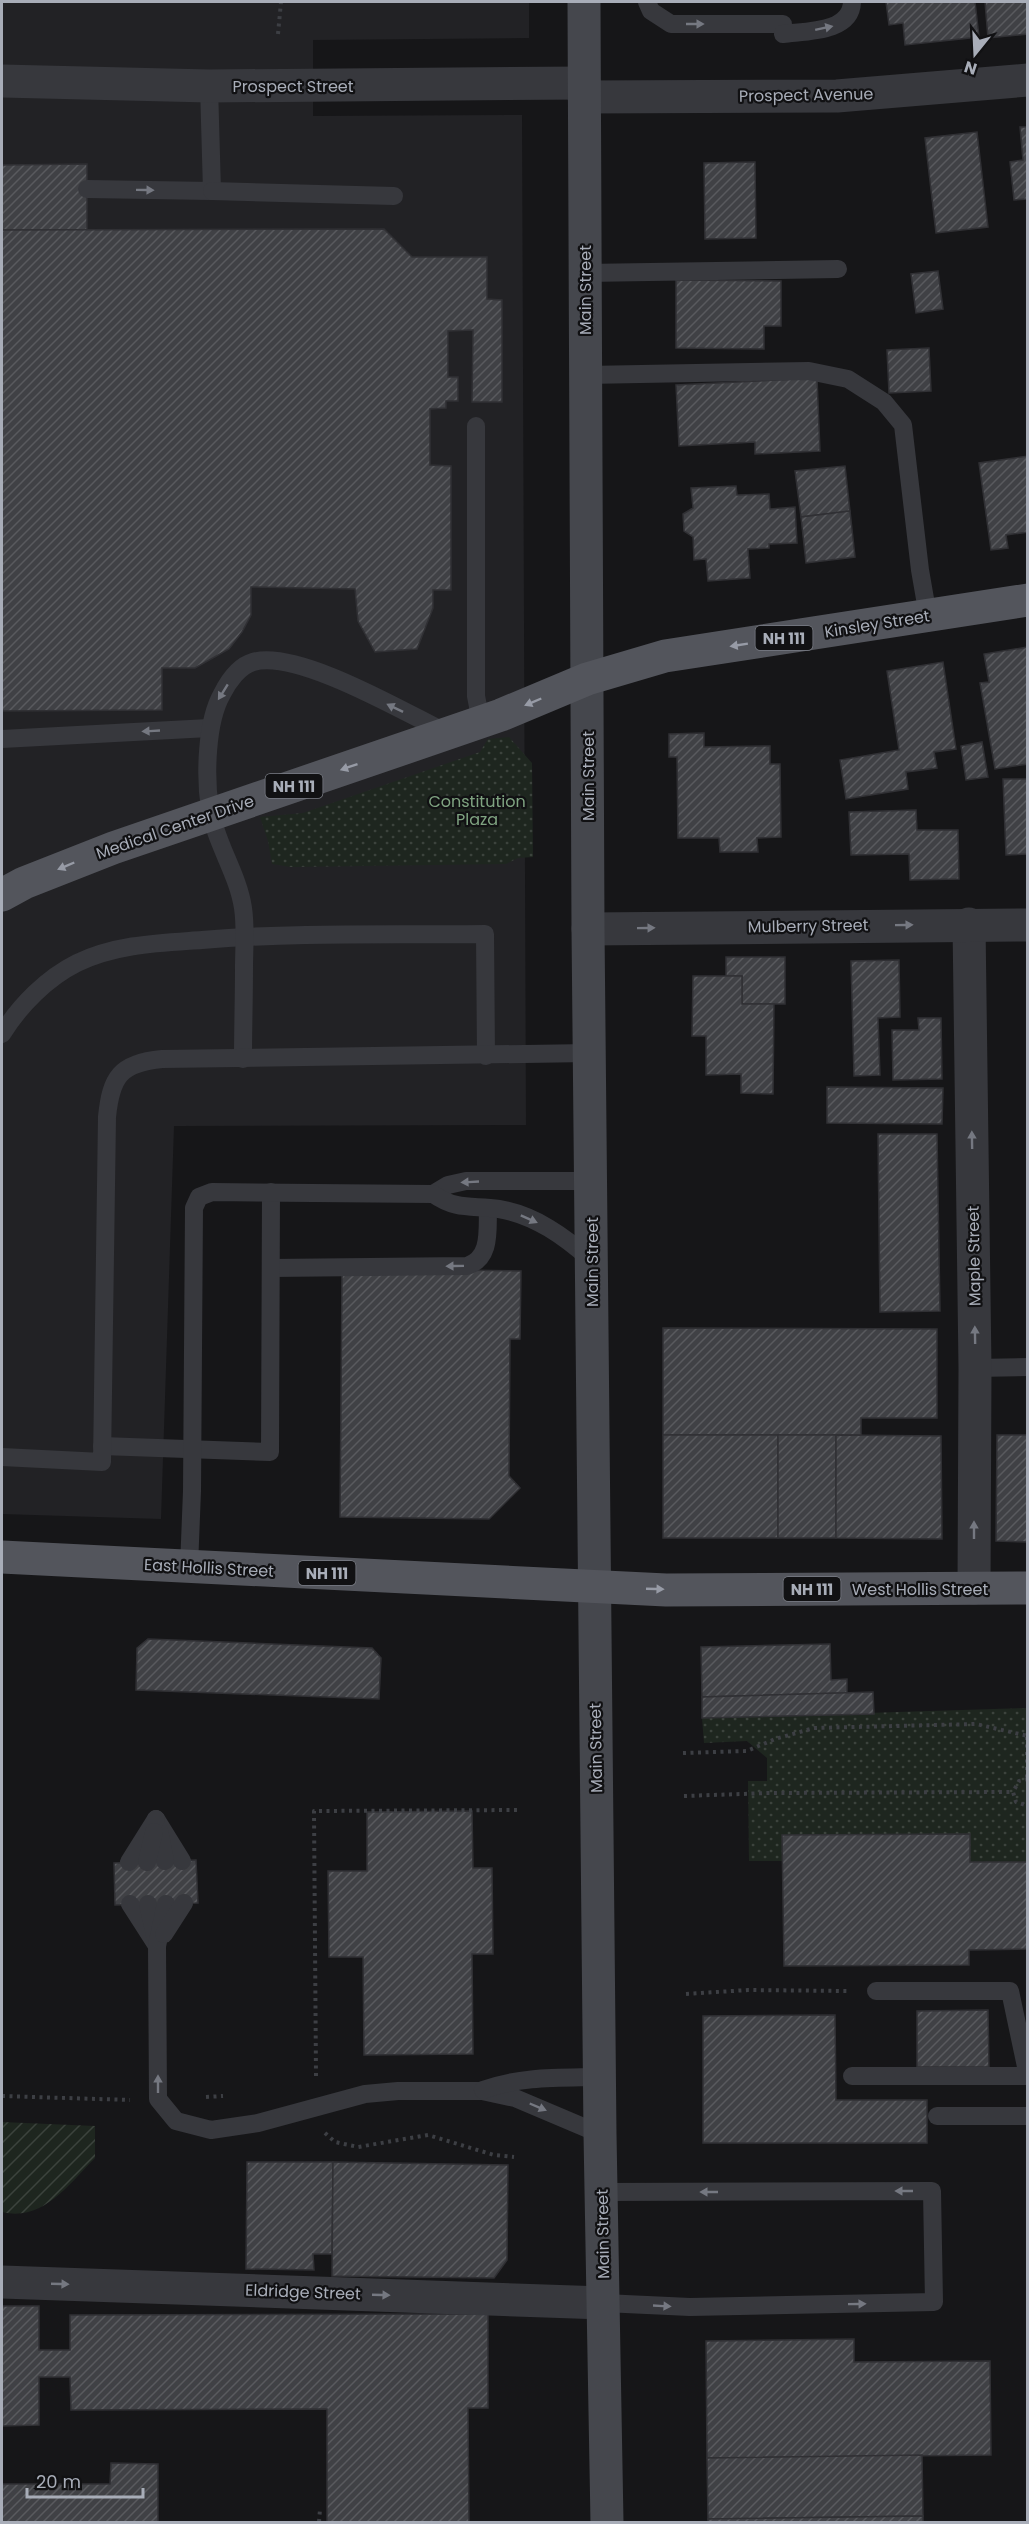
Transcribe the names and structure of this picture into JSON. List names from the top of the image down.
{
  "streets": {
    "main road": [
      "Main Street",
      "Kinsley Street",
      "NH 111",
      "Medical Center Drive",
      "East Hollis Street",
      "West Hollis Street"
    ],
    "street": [
      "Prospect Street",
      "Prospect Avenue",
      "Mulberry Street",
      "Maple Street",
      "Eldridge Street"
    ]
  },
  "crossings": [
    ["Prospect Street", "Prospect Avenue"],
    ["Prospect Street", "Main Street"],
    ["Prospect Avenue", "Main Street"],
    ["Main Street", "Kinsley Street"],
    ["Main Street", "Medical Center Drive"],
    ["Main Street", "Mulberry Street"],
    ["Main Street", "East Hollis Street"],
    ["Main Street", "West Hollis Street"],
    ["Main Street", "Eldridge Street"],
    ["Kinsley Street", "Medical Center Drive"],
    ["Mulberry Street", "Maple Street"],
    ["Maple Street", "West Hollis Street"],
    ["East Hollis Street", "West Hollis Street"]
  ],
  "one_way": [
    "Kinsley Street",
    "Medical Center Drive",
    "Mulberry Street",
    "Maple Street",
    "West Hollis Street",
    "Eldridge Street"
  ],
  "parks": ["Constitution Plaza"],
  "scale_bar": "20 m",
  "north": "bottom"
}
